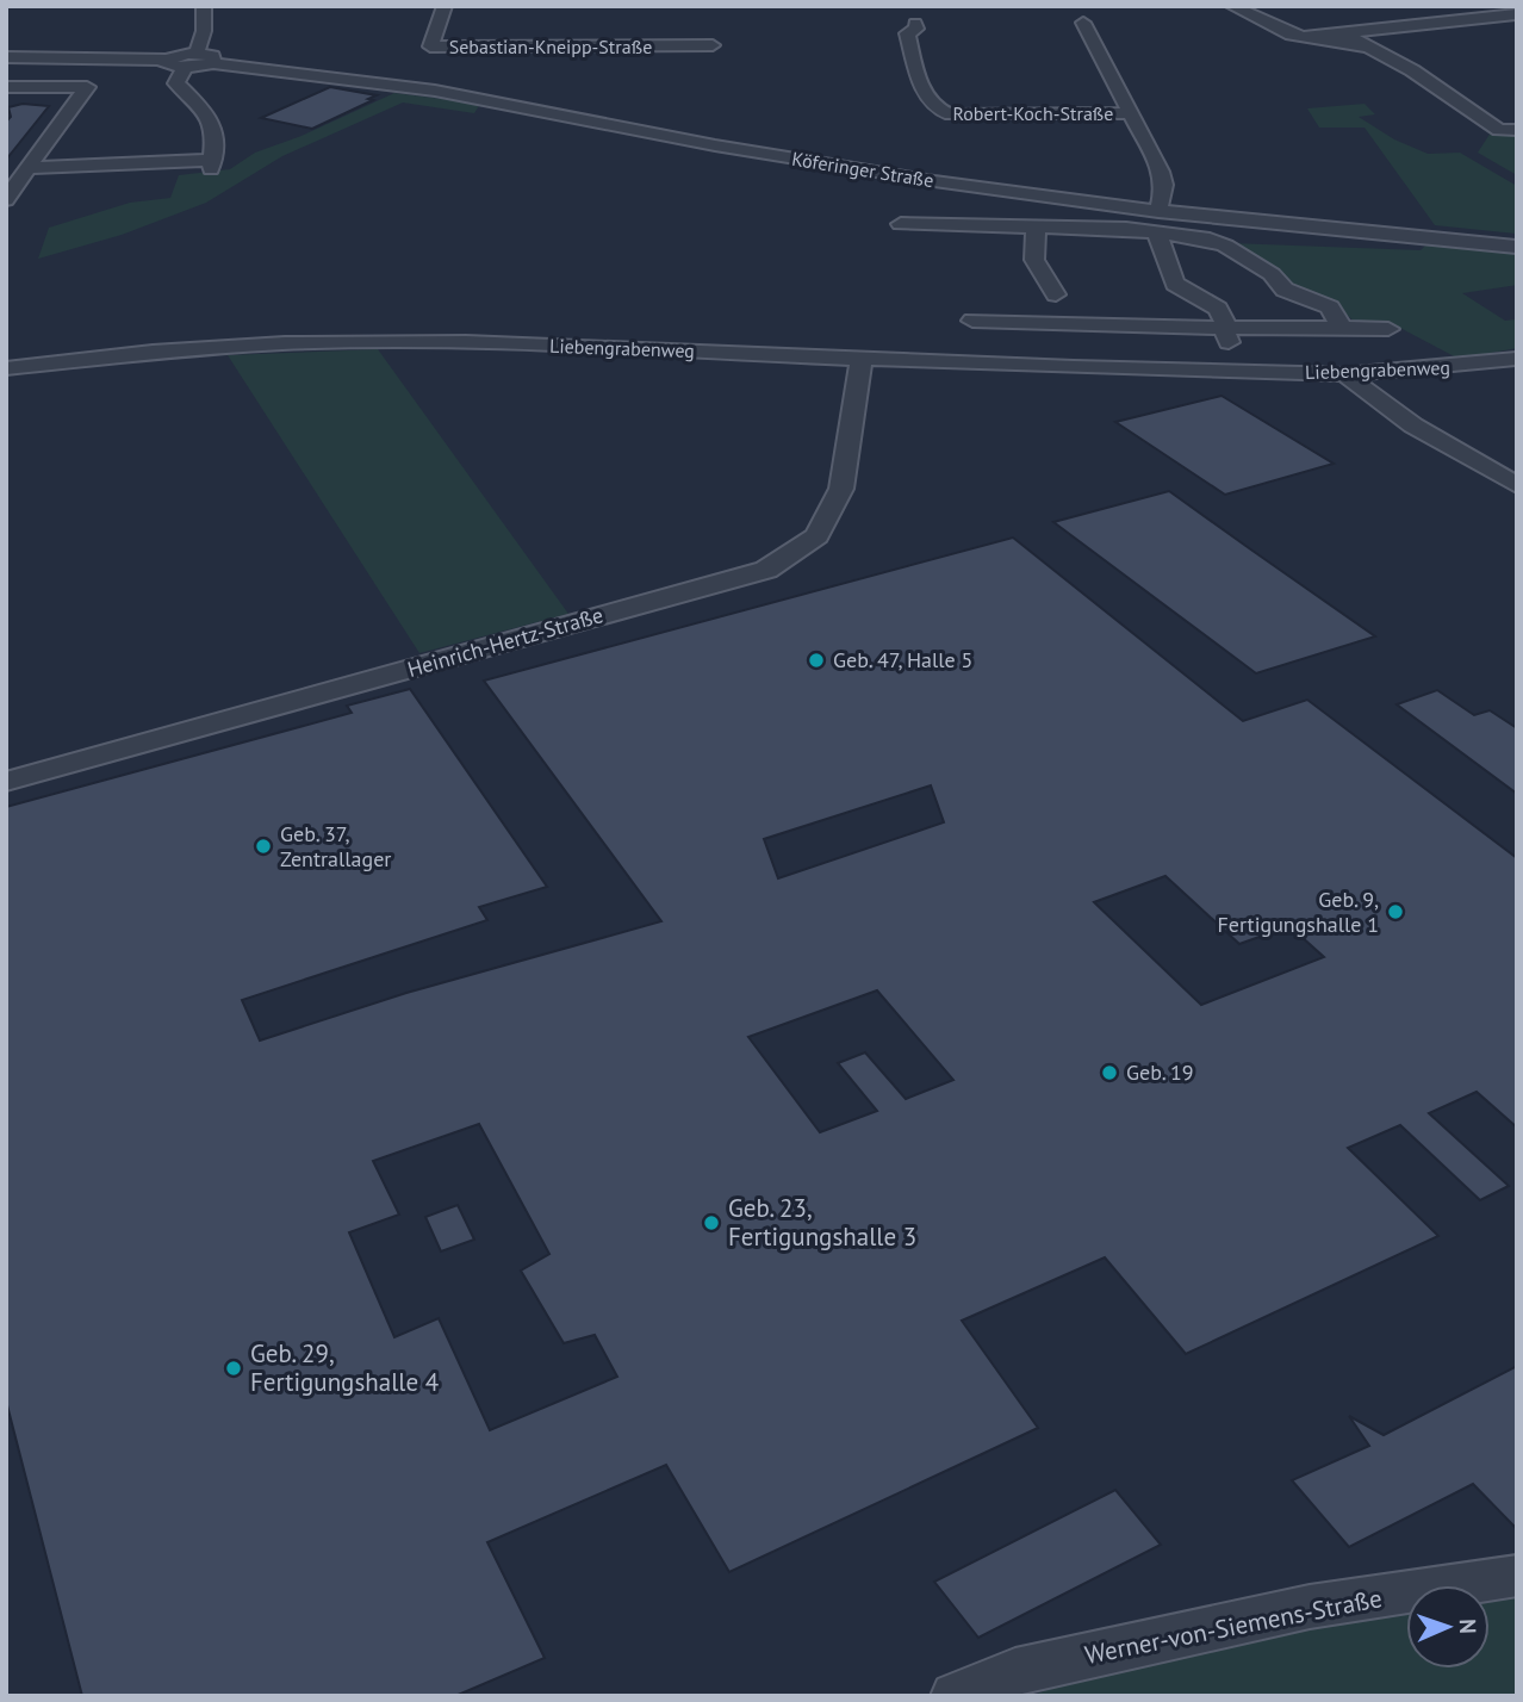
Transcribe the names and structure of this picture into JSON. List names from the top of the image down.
{
  "streets": {
    "street": [
      "Sebastian-Kneipp-Straße",
      "Robert-Koch-Straße",
      "Köferinger Straße",
      "Liebengrabenweg",
      "Heinrich-Hertz-Straße",
      "Werner-von-Siemens-Straße"
    ]
  },
  "crossings": [
    ["Liebengrabenweg", "Heinrich-Hertz-Straße"]
  ],
  "places": [
    "Geb. 47, Halle 5",
    "Geb. 37, Zentrallager",
    "Geb. 9, Fertigungshalle 1",
    "Geb. 19",
    "Geb. 23, Fertigungshalle 3",
    "Geb. 29, Fertigungshalle 4"
  ],
  "north": "right"
}
